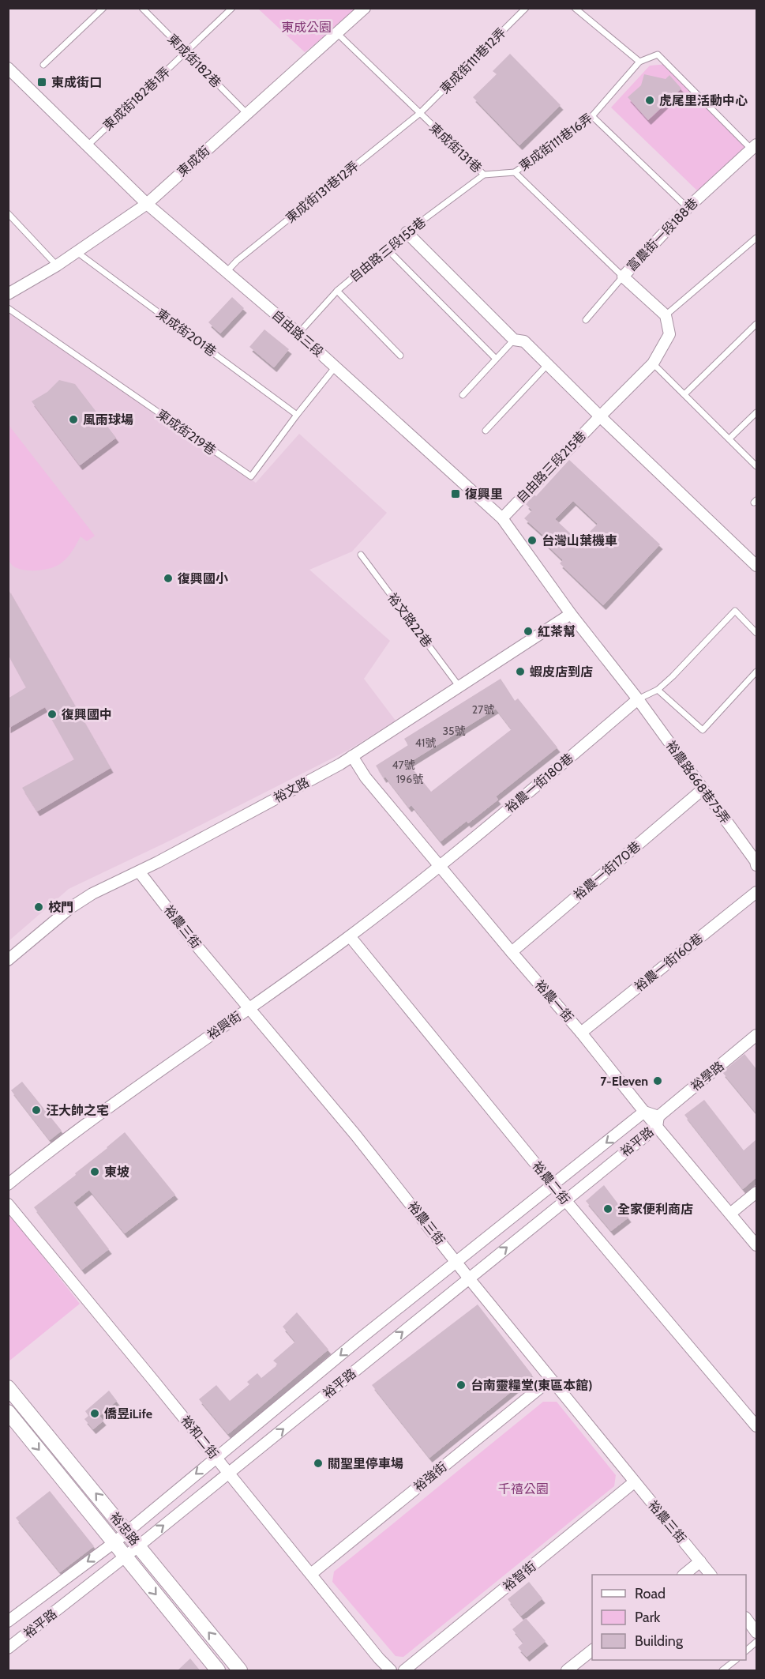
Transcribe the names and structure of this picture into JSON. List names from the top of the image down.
{
  "streets": {
    "street": [
      "東成街",
      "富農街一段188巷",
      "自由路三段",
      "自由路三段215巷",
      "裕農路668巷75弄",
      "裕農一街180巷",
      "裕文路",
      "裕農一街170巷",
      "裕農三街",
      "裕農一街160巷",
      "裕農一街",
      "裕興街",
      "裕學路",
      "裕平路",
      "裕農二街",
      "裕和二街",
      "裕強街",
      "裕忠路",
      "裕智街"
    ],
    "lane": [
      "東成街182巷",
      "東成街111巷12弄",
      "東成街182巷1弄",
      "東成街111巷16弄",
      "東成街131巷",
      "東成街131巷12弄",
      "自由路三段155巷",
      "東成街201巷",
      "東成街219巷",
      "裕文路22巷"
    ]
  },
  "crossings": [
    ["東成街182巷", "東成街182巷1弄"],
    ["東成街182巷", "東成街"],
    ["東成街111巷12弄", "東成街131巷"],
    ["東成街111巷12弄", "東成街131巷12弄"],
    ["東成街182巷1弄", "自由路三段"],
    ["東成街111巷16弄", "東成街131巷"],
    ["東成街111巷16弄", "富農街一段188巷"],
    ["東成街131巷", "東成街"],
    ["東成街131巷", "東成街131巷12弄"],
    ["東成街131巷", "自由路三段155巷"],
    ["東成街", "東成街201巷"],
    ["東成街", "自由路三段"],
    ["東成街131巷12弄", "自由路三段"],
    ["自由路三段155巷", "自由路三段"],
    ["東成街201巷", "東成街219巷"],
    ["自由路三段", "東成街219巷"],
    ["自由路三段", "自由路三段215巷"],
    ["自由路三段", "裕農路668巷75弄"],
    ["自由路三段", "裕文路"],
    ["裕文路22巷", "裕文路"],
    ["裕農路668巷75弄", "裕農一街180巷"],
    ["裕農路668巷75弄", "裕文路"],
    ["裕農路668巷75弄", "裕農一街170巷"],
    ["裕農一街180巷", "裕農一街"],
    ["裕農一街180巷", "裕興街"],
    ["裕文路", "裕農三街"],
    ["裕文路", "裕農一街"],
    ["裕農一街170巷", "裕農一街"],
    ["裕農三街", "裕興街"],
    ["裕農三街", "裕平路"],
    ["裕農三街", "裕強街"],
    ["裕農三街", "裕智街"],
    ["裕農一街160巷", "裕農一街"],
    ["裕農一街", "裕興街"],
    ["裕農一街", "裕平路"],
    ["裕興街", "裕農二街"],
    ["裕學路", "裕平路"],
    ["裕平路", "裕農二街"],
    ["裕平路", "裕和二街"],
    ["裕平路", "裕忠路"],
    ["裕和二街", "裕強街"]
  ],
  "parks": ["東成公園", "千禧公園"],
  "places": {
    "transit": ["東成街口", "復興里"],
    "other": [
      "虎尾里活動中心",
      "風雨球場",
      "台灣山葉機車",
      "復興國小",
      "紅茶幫",
      "蝦皮店到店",
      "復興國中",
      "校門",
      "7-Eleven",
      "汪大帥之宅",
      "東坡",
      "全家便利商店",
      "台南靈糧堂(東區本館)",
      "僑昱iLife",
      "關聖里停車場"
    ]
  },
  "house_numbers": [
    "27號",
    "35號",
    "41號",
    "47號",
    "196號"
  ],
  "legend": ["Road", "Park", "Building"]
}
